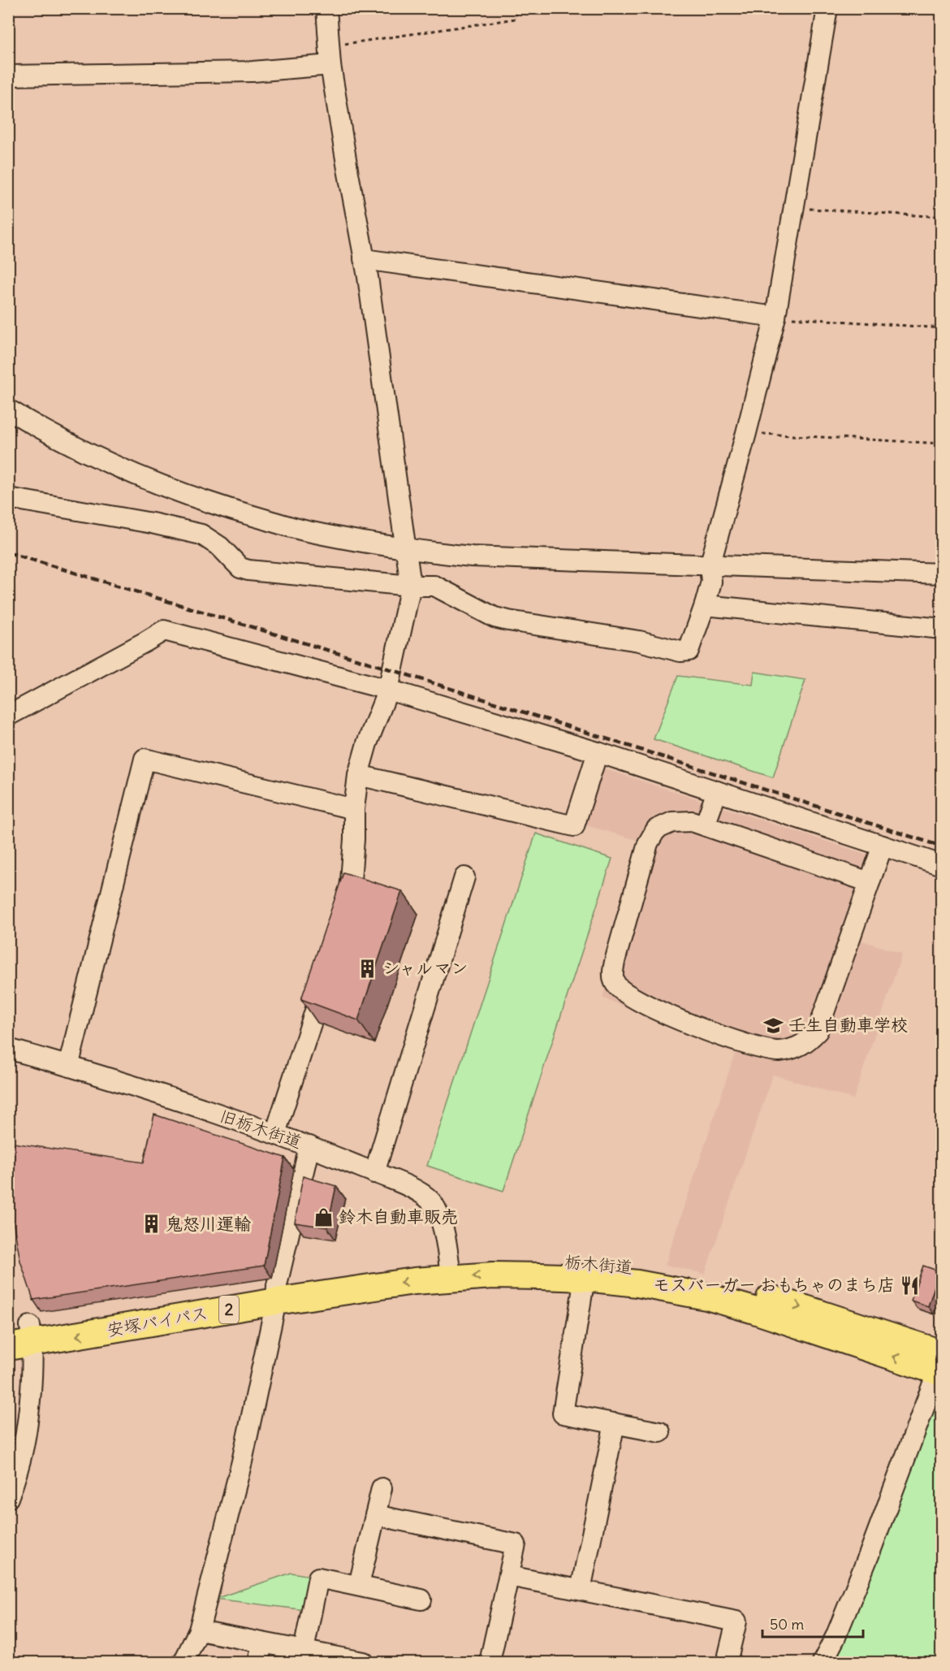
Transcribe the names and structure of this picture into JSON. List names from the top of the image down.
{
  "streets": {
    "main road": ["栃木街道", "2", "安塚バイパス"],
    "street": ["旧栃木街道"]
  },
  "crossings": [
    ["旧栃木街道", "栃木街道"],
    ["旧栃木街道", "安塚バイパス"],
    ["栃木街道", "安塚バイパス"]
  ],
  "places": {
    "building": ["シャルマン", "鬼怒川運輸"],
    "school or university": ["壬生自動車学校"],
    "shop": ["鈴木自動車販売"],
    "restaurant": ["モスバーガー おもちゃのまち店"]
  },
  "scale_bar": "50 m"
}
